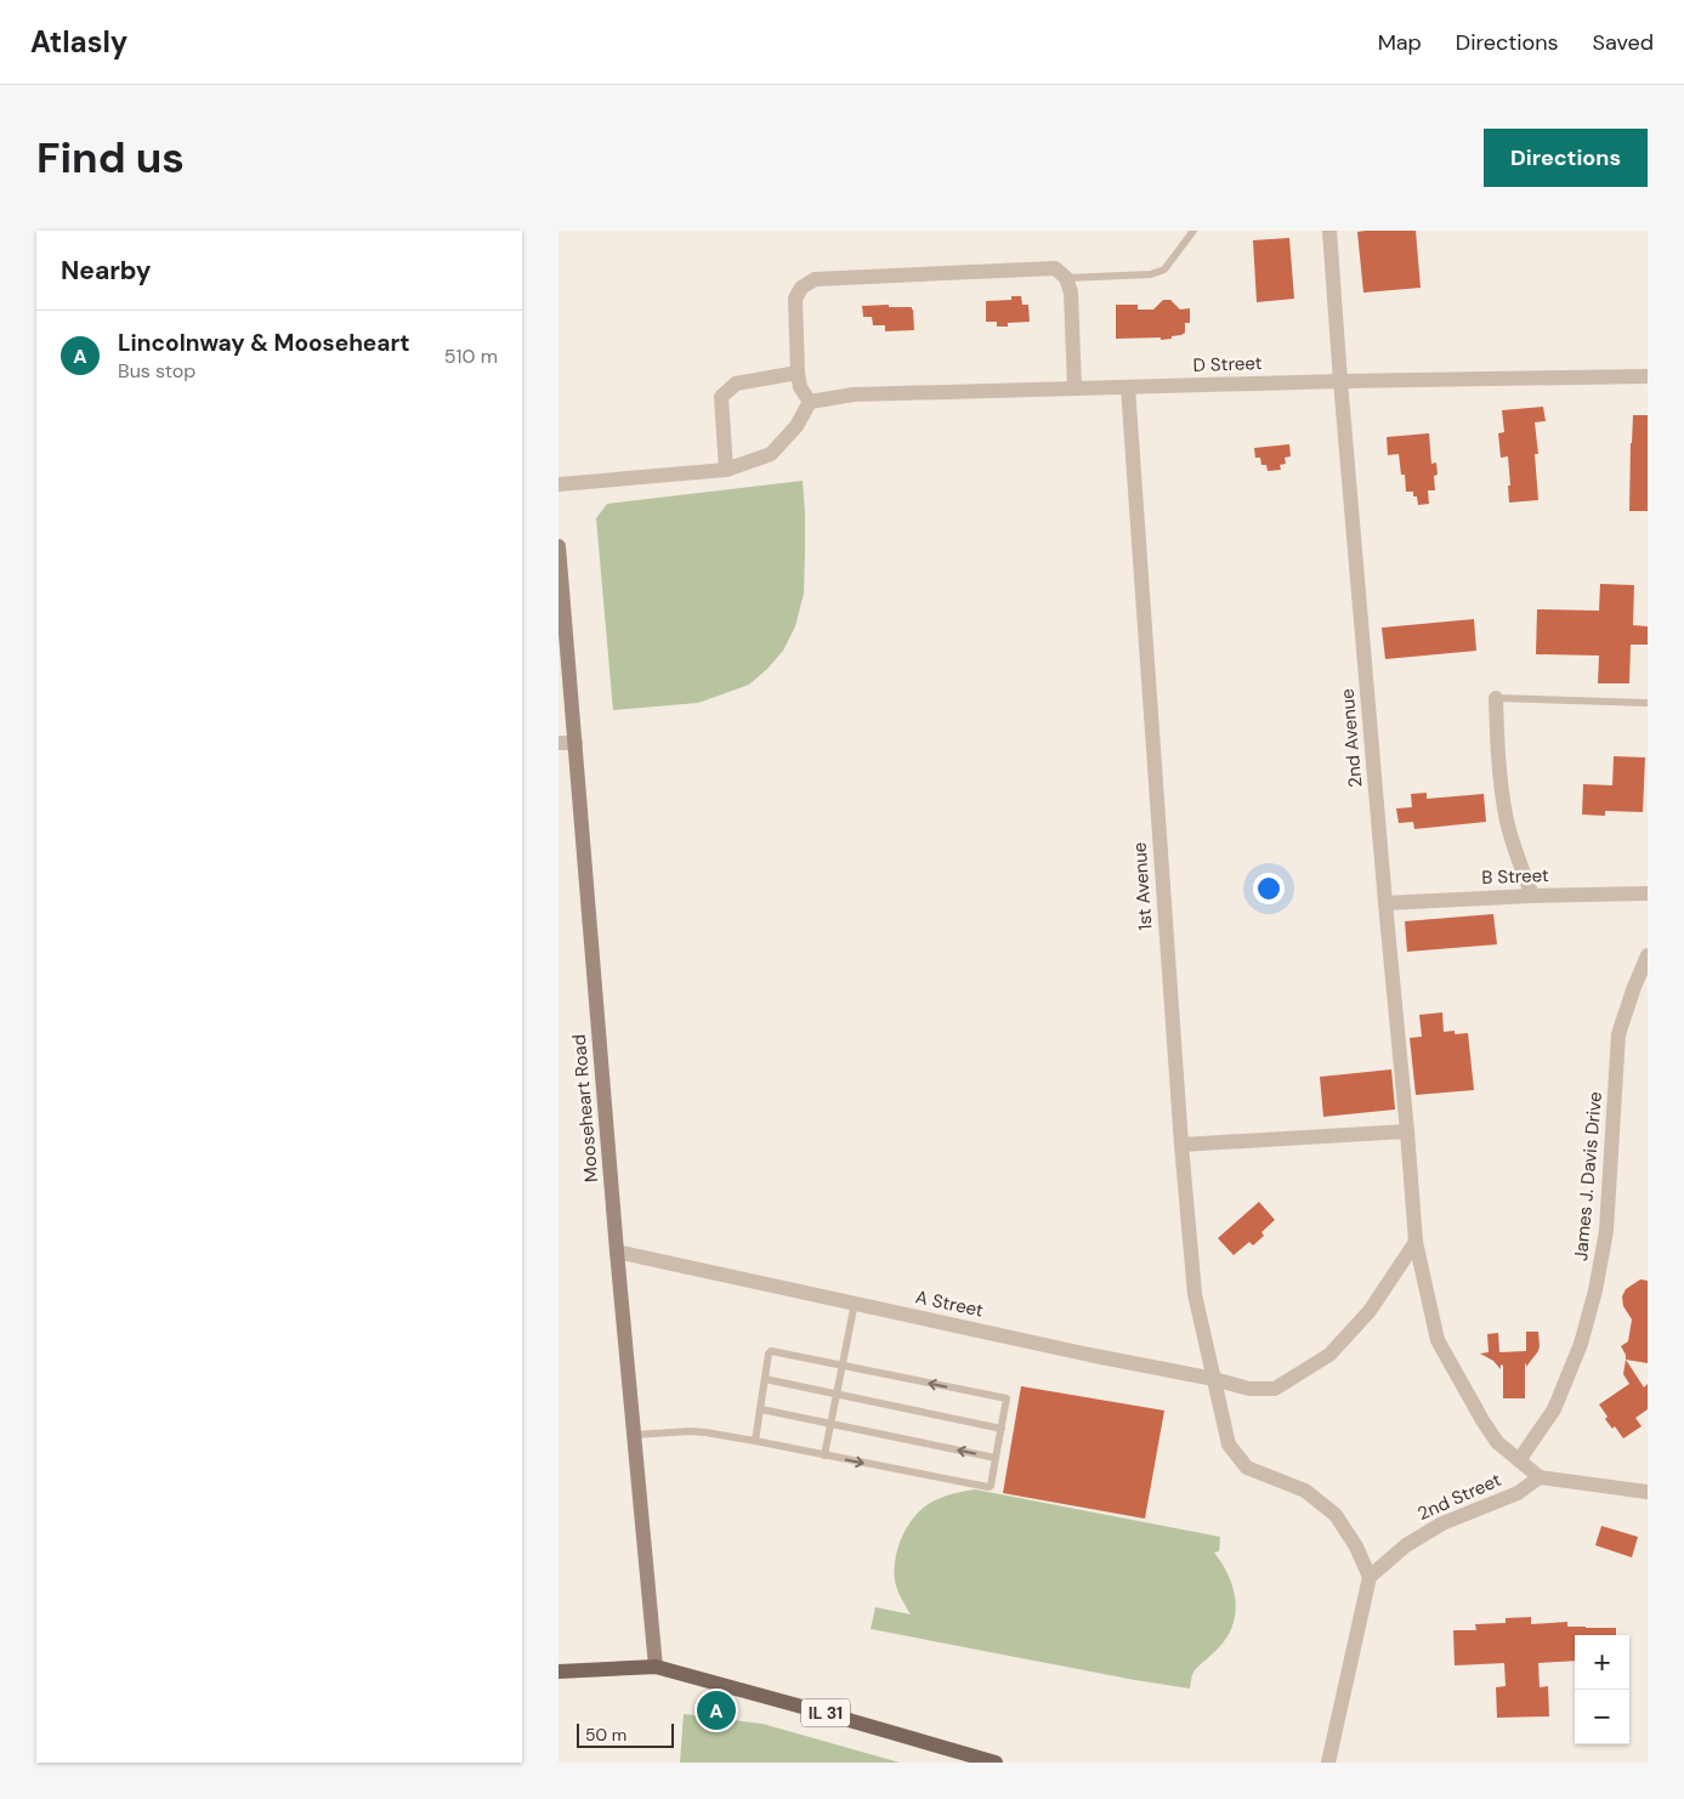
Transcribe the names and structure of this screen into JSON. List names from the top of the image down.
{
  "streets": {
    "main road": ["Mooseheart Road", "IL 31"],
    "street": [
      "D Street",
      "2nd Avenue",
      "B Street",
      "1st Avenue",
      "James J. Davis Drive",
      "A Street",
      "2nd Street"
    ]
  },
  "crossings": [
    ["D Street", "2nd Avenue"],
    ["D Street", "1st Avenue"],
    ["2nd Avenue", "B Street"],
    ["2nd Avenue", "James J. Davis Drive"],
    ["2nd Avenue", "A Street"],
    ["1st Avenue", "A Street"],
    ["1st Avenue", "2nd Street"],
    ["Mooseheart Road", "A Street"],
    ["Mooseheart Road", "IL 31"]
  ],
  "scale_bar": "50 m",
  "page": {
    "header": "Atlasly",
    "nav": ["Map", "Directions", "Saved"],
    "buttons": "Directions",
    "title": "Find us",
    "heading": "Nearby",
    "list": [
      {
        "mark": "A",
        "name": "Lincolnway & Mooseheart",
        "note": "Bus stop",
        "value": "510 m"
      }
    ],
    "map_buttons": ["+", "−"],
    "pins": "A",
    "scale": "50 m"
  }
}
